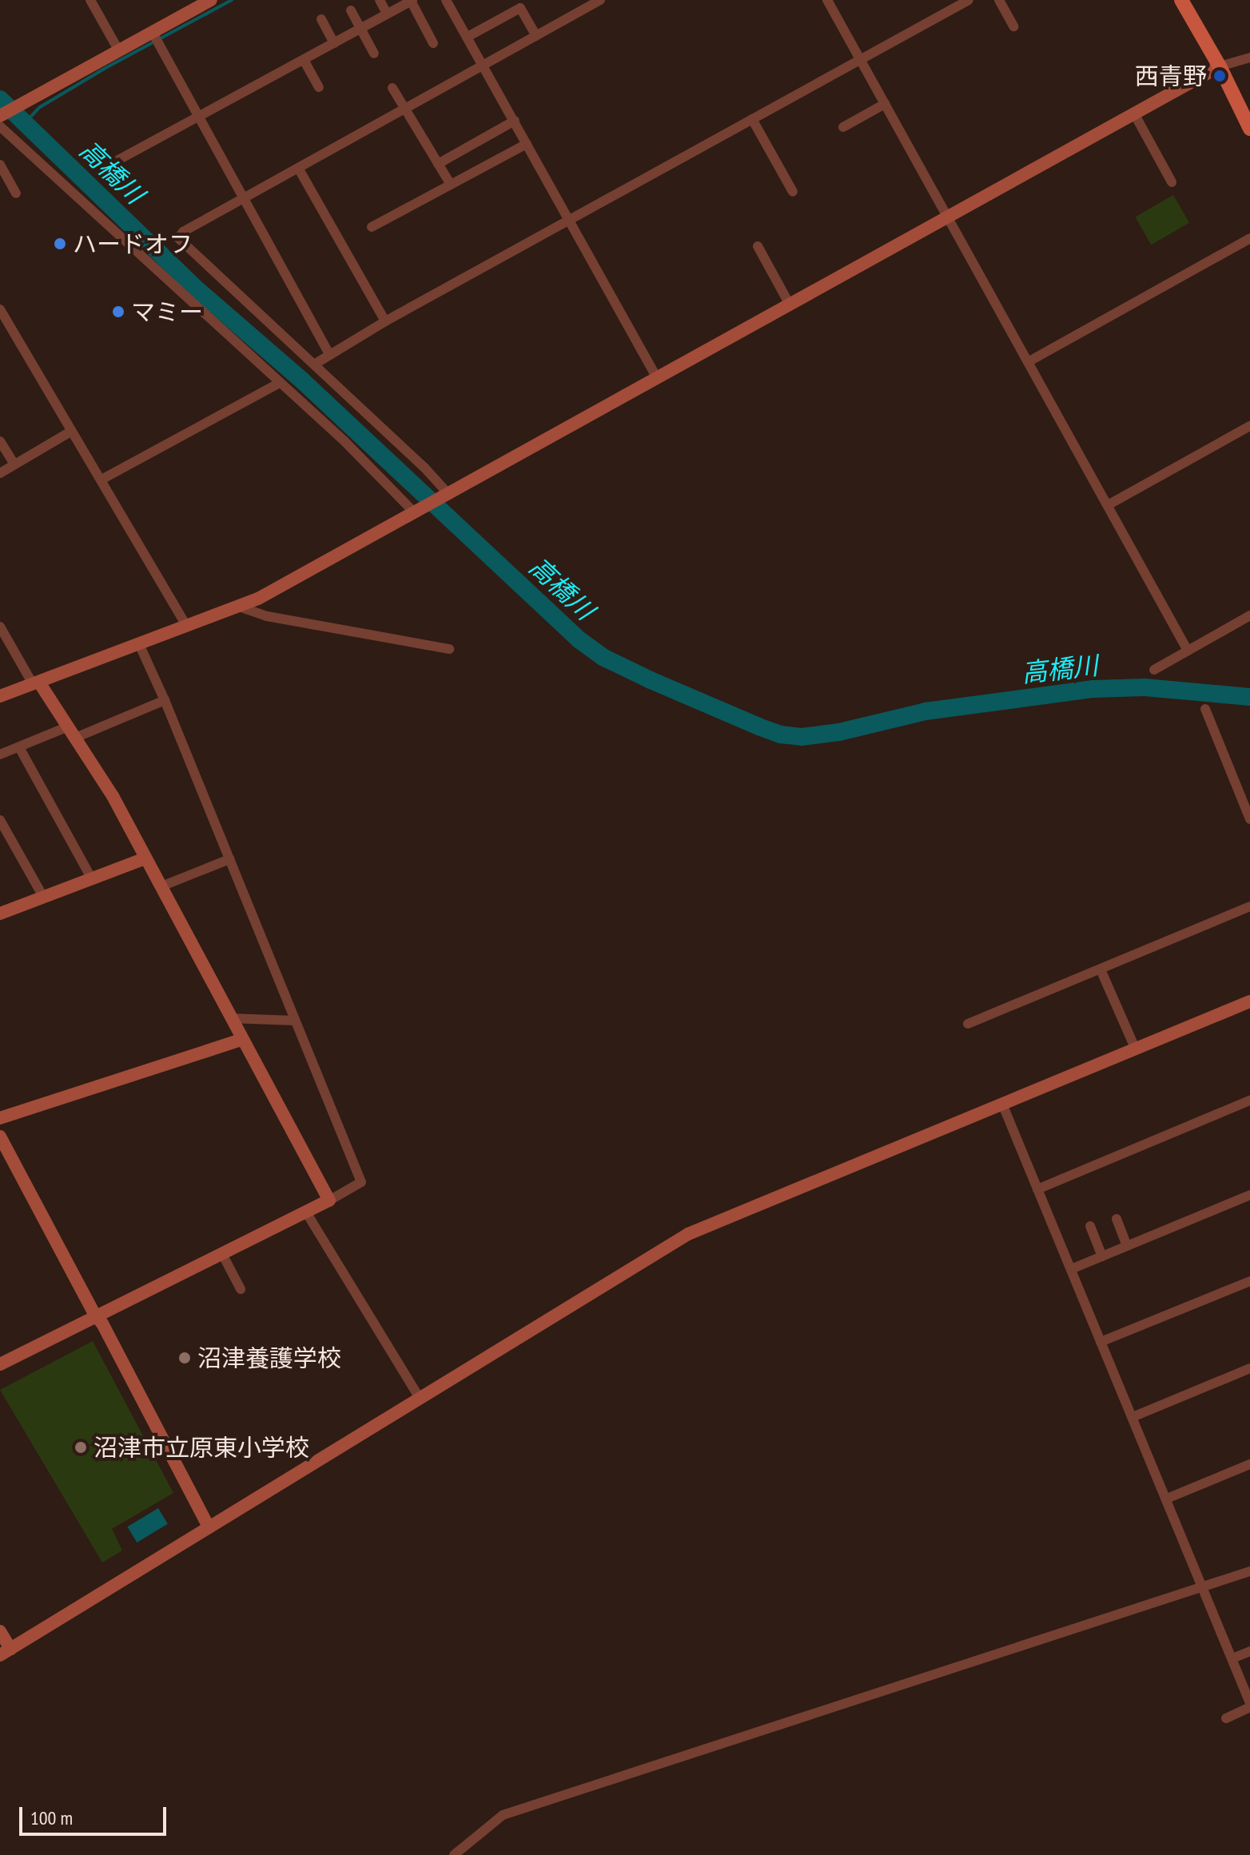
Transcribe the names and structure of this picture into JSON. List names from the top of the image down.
{
  "water": ["高橋川"],
  "places": [
    "西青野",
    "ハードオフ",
    "マミー",
    "沼津養護学校",
    "沼津市立原東小学校"
  ],
  "scale_bar": "100 m"
}
